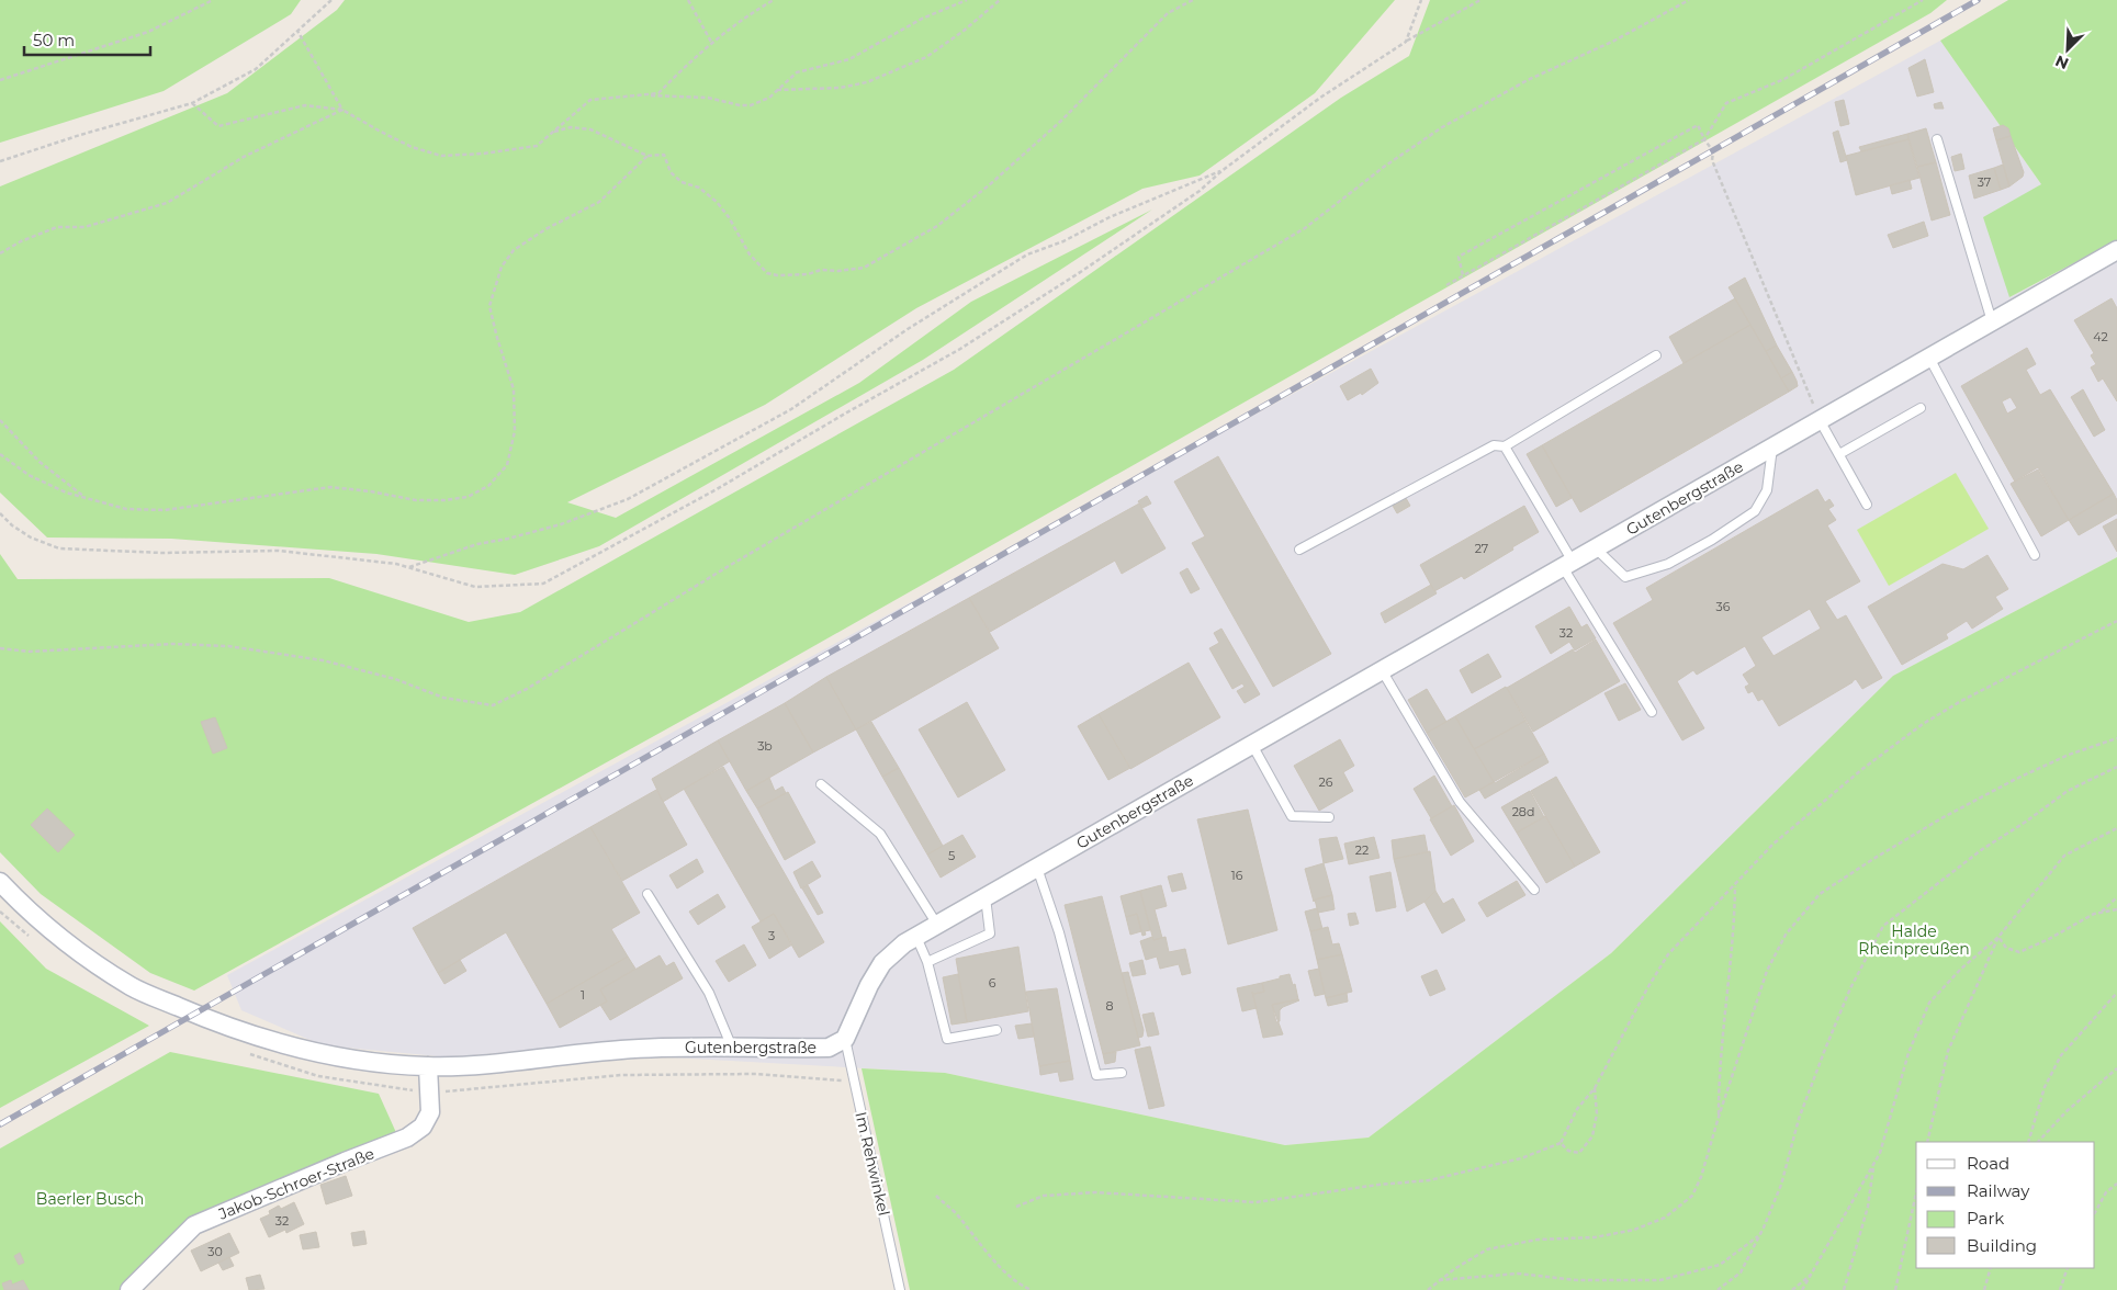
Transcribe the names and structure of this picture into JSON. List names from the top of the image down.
{
  "streets": {
    "street": ["Gutenbergstraße", "Jakob-Schroer-Straße"],
    "lane": ["Im Rehwinkel"]
  },
  "crossings": [
    ["Gutenbergstraße", "Im Rehwinkel"],
    ["Gutenbergstraße", "Jakob-Schroer-Straße"]
  ],
  "parks": ["Halde Rheinpreußen", "Baerler Busch"],
  "house_numbers": [
    "37",
    "42",
    "27",
    "36",
    "32",
    "3b",
    "26",
    "28d",
    "22",
    "5",
    "16",
    "3",
    "6",
    "1",
    "8",
    "32",
    "30"
  ],
  "legend": [
    "Road",
    "Railway",
    "Park",
    "Building"
  ],
  "scale_bar": "50 m",
  "north": "bottom left"
}
